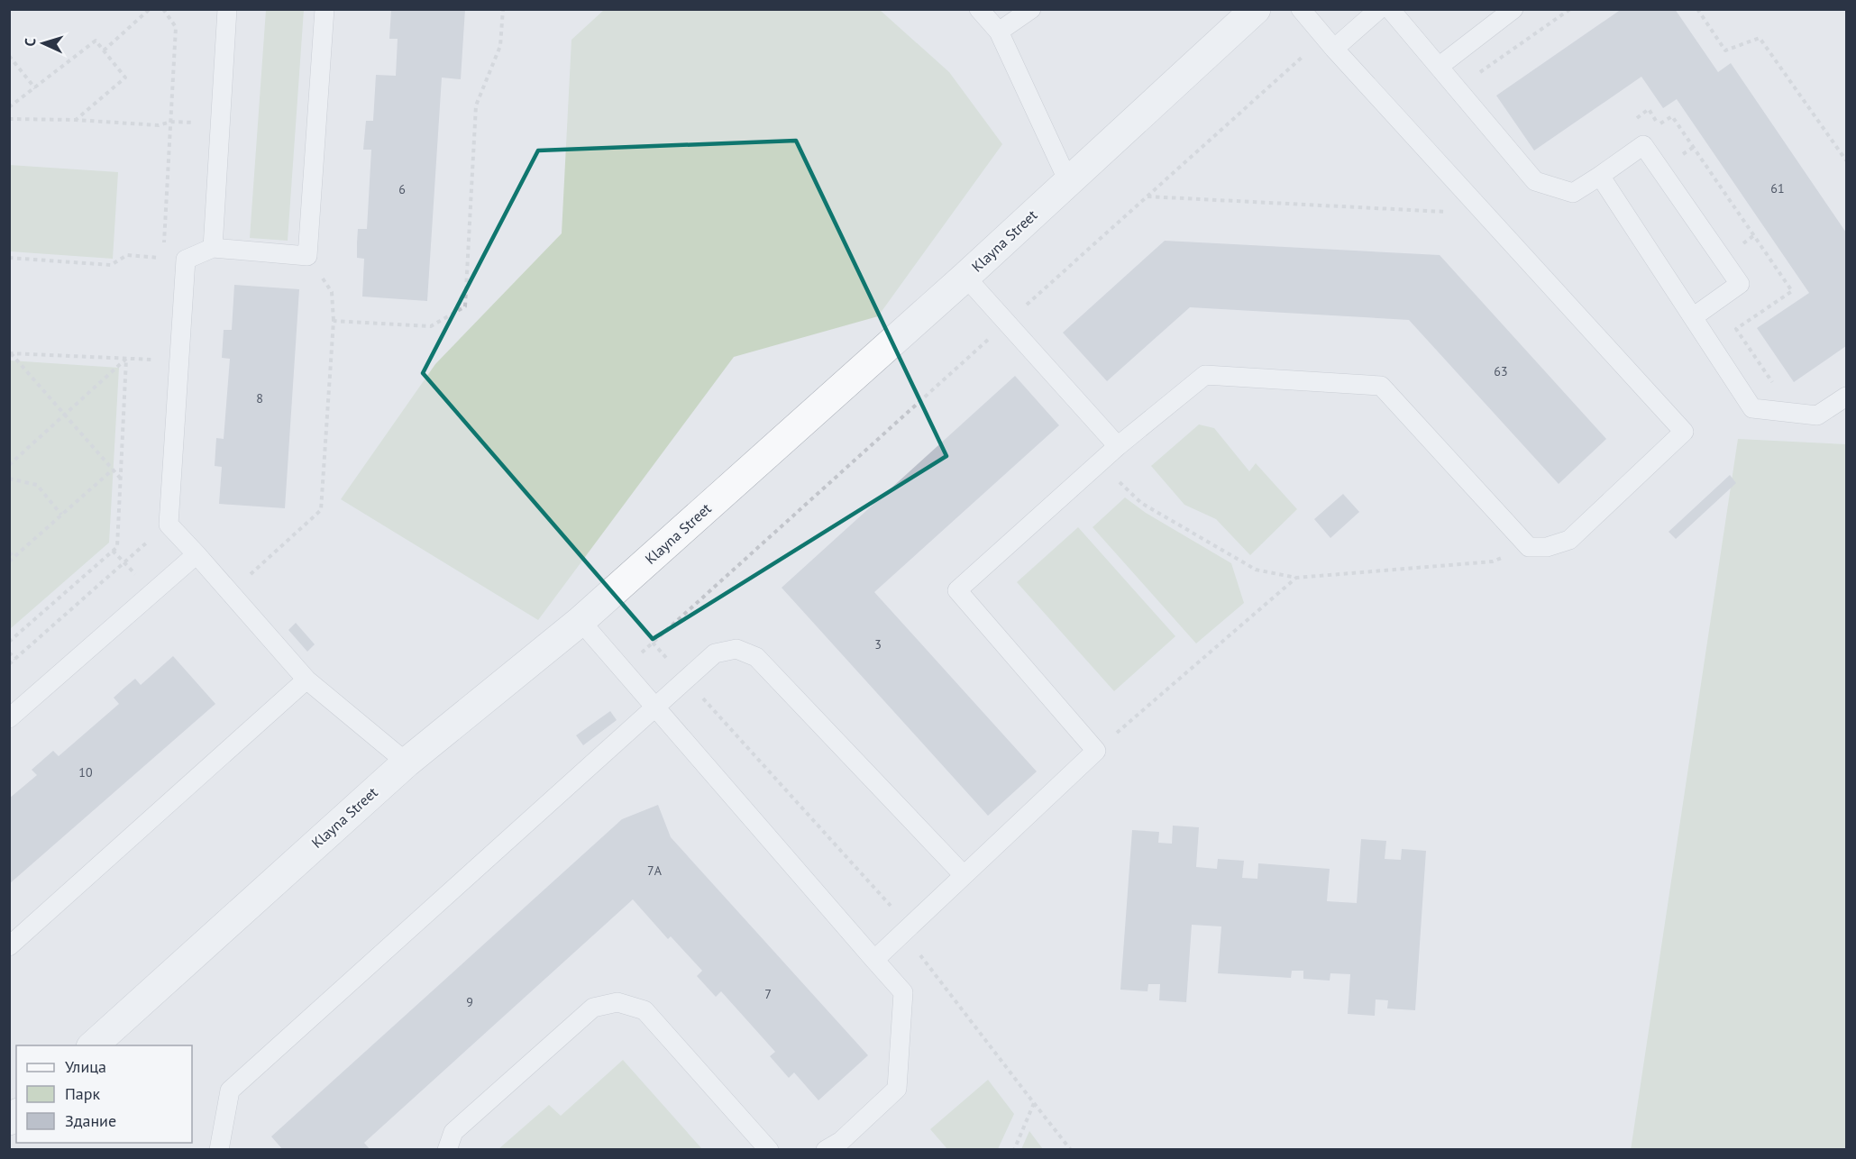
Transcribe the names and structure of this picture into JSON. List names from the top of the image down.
{
  "streets": {
    "street": ["Klayna Street"]
  },
  "house_numbers": [
    "61",
    "6",
    "63",
    "8",
    "3",
    "10",
    "7А",
    "7",
    "9"
  ],
  "legend": ["Улица", "Парк", "Здание"],
  "north": "left"
}
